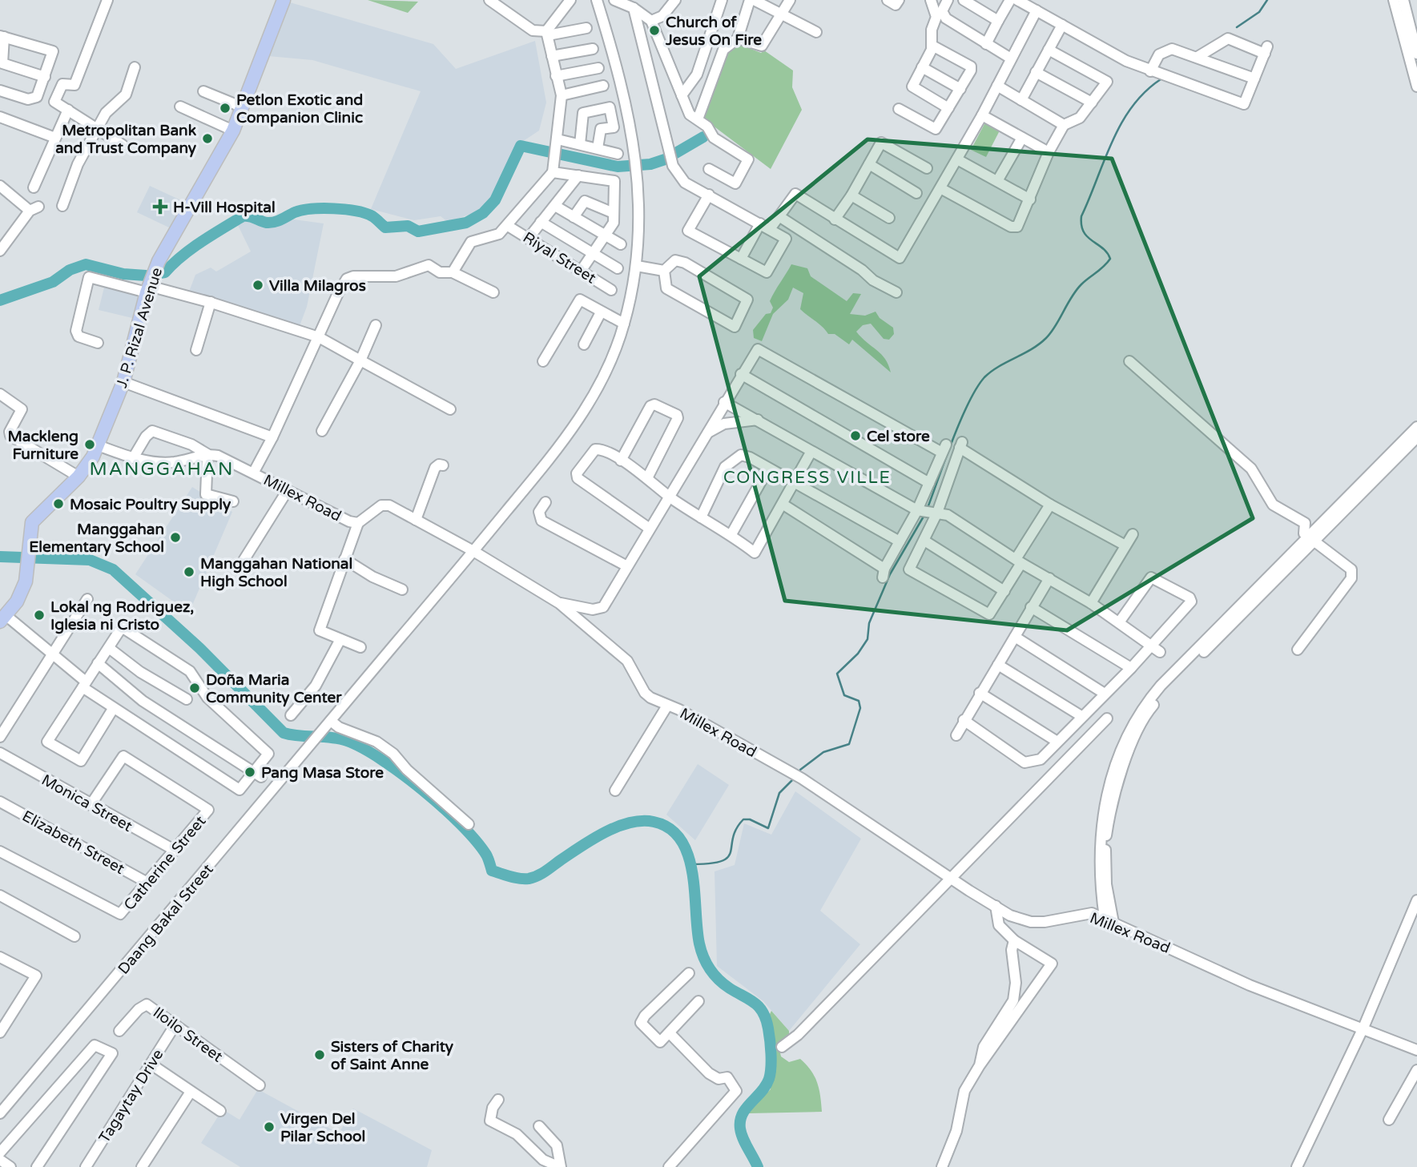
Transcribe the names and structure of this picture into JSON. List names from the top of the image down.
{
  "streets": {
    "main road": ["J. P. Rizal Avenue"],
    "street": [
      "Riyal Street",
      "Millex Road",
      "Monica Street",
      "Elizabeth Street",
      "Catherine Street",
      "Daang Bakal Street",
      "Iloilo Street",
      "Tagaytay Drive"
    ]
  },
  "crossings": [
    ["Millex Road", "Daang Bakal Street"],
    ["Monica Street", "Catherine Street"],
    ["Elizabeth Street", "Catherine Street"],
    ["Iloilo Street", "Tagaytay Drive"]
  ],
  "districts": ["MANGGAHAN", "CONGRESS VILLE"],
  "places": {
    "other": [
      "Church of Jesus On Fire",
      "Petlon Exotic and Companion Clinic",
      "Metropolitan Bank and Trust Company",
      "Villa Milagros",
      "Cel store",
      "Mackleng Furniture",
      "Mosaic Poultry Supply",
      "Manggahan Elementary School",
      "Manggahan National High School",
      "Lokal ng Rodriguez, Iglesia ni Cristo",
      "Doña Maria Community Center",
      "Pang Masa Store",
      "Sisters of Charity of Saint Anne",
      "Virgen Del Pilar School"
    ],
    "health": ["H-Vill Hospital"]
  }
}
